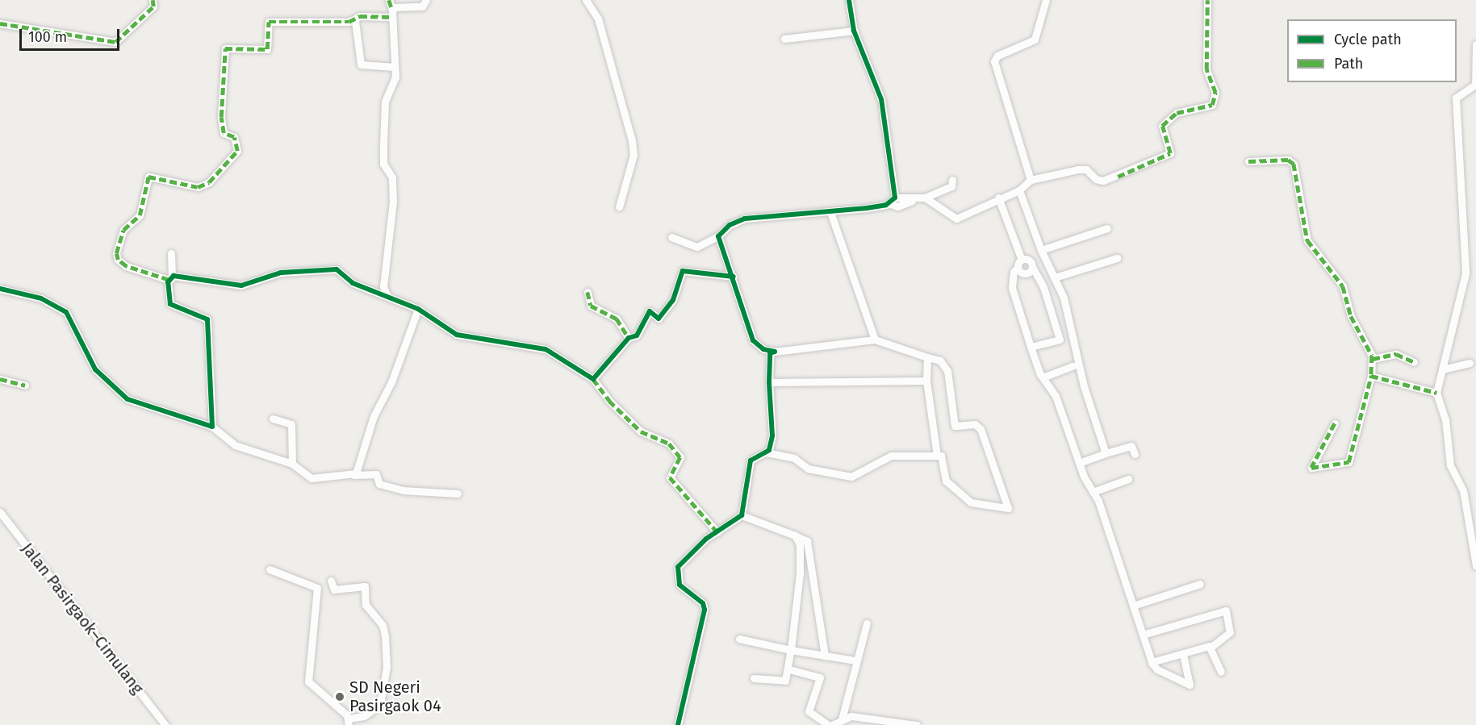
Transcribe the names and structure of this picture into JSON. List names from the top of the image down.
{
  "streets": {
    "street": ["Jalan Pasirgaok–Cimulang"]
  },
  "places": ["SD Negeri Pasirgaok 04"],
  "legend": ["Cycle path", "Path"],
  "scale_bar": "100 m"
}
